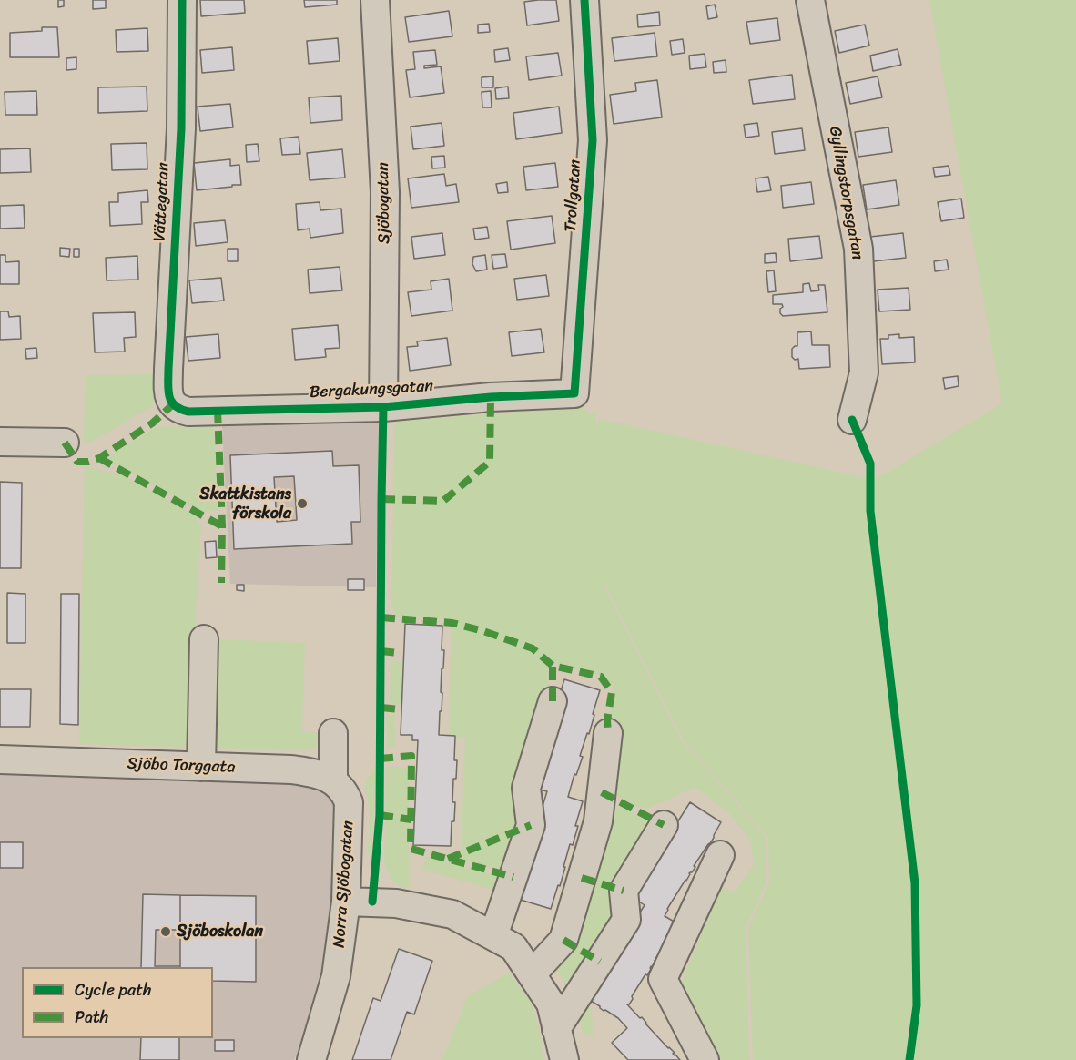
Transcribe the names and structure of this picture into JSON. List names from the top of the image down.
{
  "streets": {
    "street": [
      "Gyllingstorpsgatan",
      "Trollgatan",
      "Vättegatan",
      "Sjöbogatan",
      "Bergakungsgatan",
      "Sjöbo Torggata",
      "Norra Sjöbogatan"
    ]
  },
  "crossings": [
    ["Trollgatan", "Bergakungsgatan"],
    ["Vättegatan", "Bergakungsgatan"],
    ["Sjöbogatan", "Bergakungsgatan"],
    ["Sjöbo Torggata", "Norra Sjöbogatan"]
  ],
  "places": ["Skattkistans förskola", "Sjöboskolan"],
  "legend": ["Cycle path", "Path"]
}
